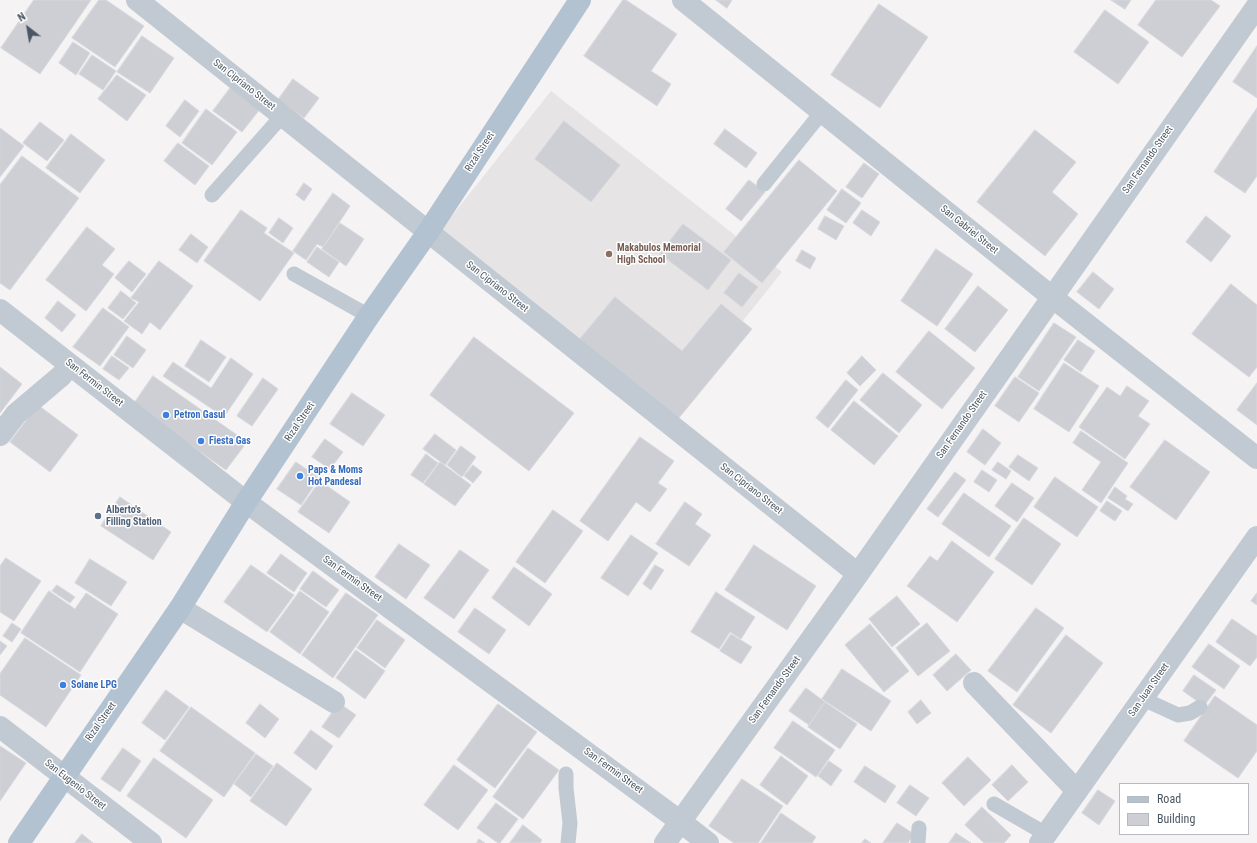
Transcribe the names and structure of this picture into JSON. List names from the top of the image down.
{
  "streets": {
    "main road": ["Rizal Street"],
    "street": [
      "San Cipriano Street",
      "San Fernando Street",
      "San Gabriel Street",
      "San Fermin Street",
      "San Juan Street",
      "San Eugenio Street"
    ]
  },
  "crossings": [
    ["San Cipriano Street", "Rizal Street"],
    ["San Cipriano Street", "San Fernando Street"],
    ["Rizal Street", "San Fermin Street"],
    ["Rizal Street", "San Eugenio Street"],
    ["San Fernando Street", "San Gabriel Street"],
    ["San Fernando Street", "San Fermin Street"]
  ],
  "places": [
    "Makabulos Memorial High School",
    "Petron Gasul",
    "Fiesta Gas",
    "Paps & Moms Hot Pandesal",
    "Alberto's Filling Station",
    "Solane LPG"
  ],
  "legend": ["Road", "Building"],
  "north": "top left"
}
